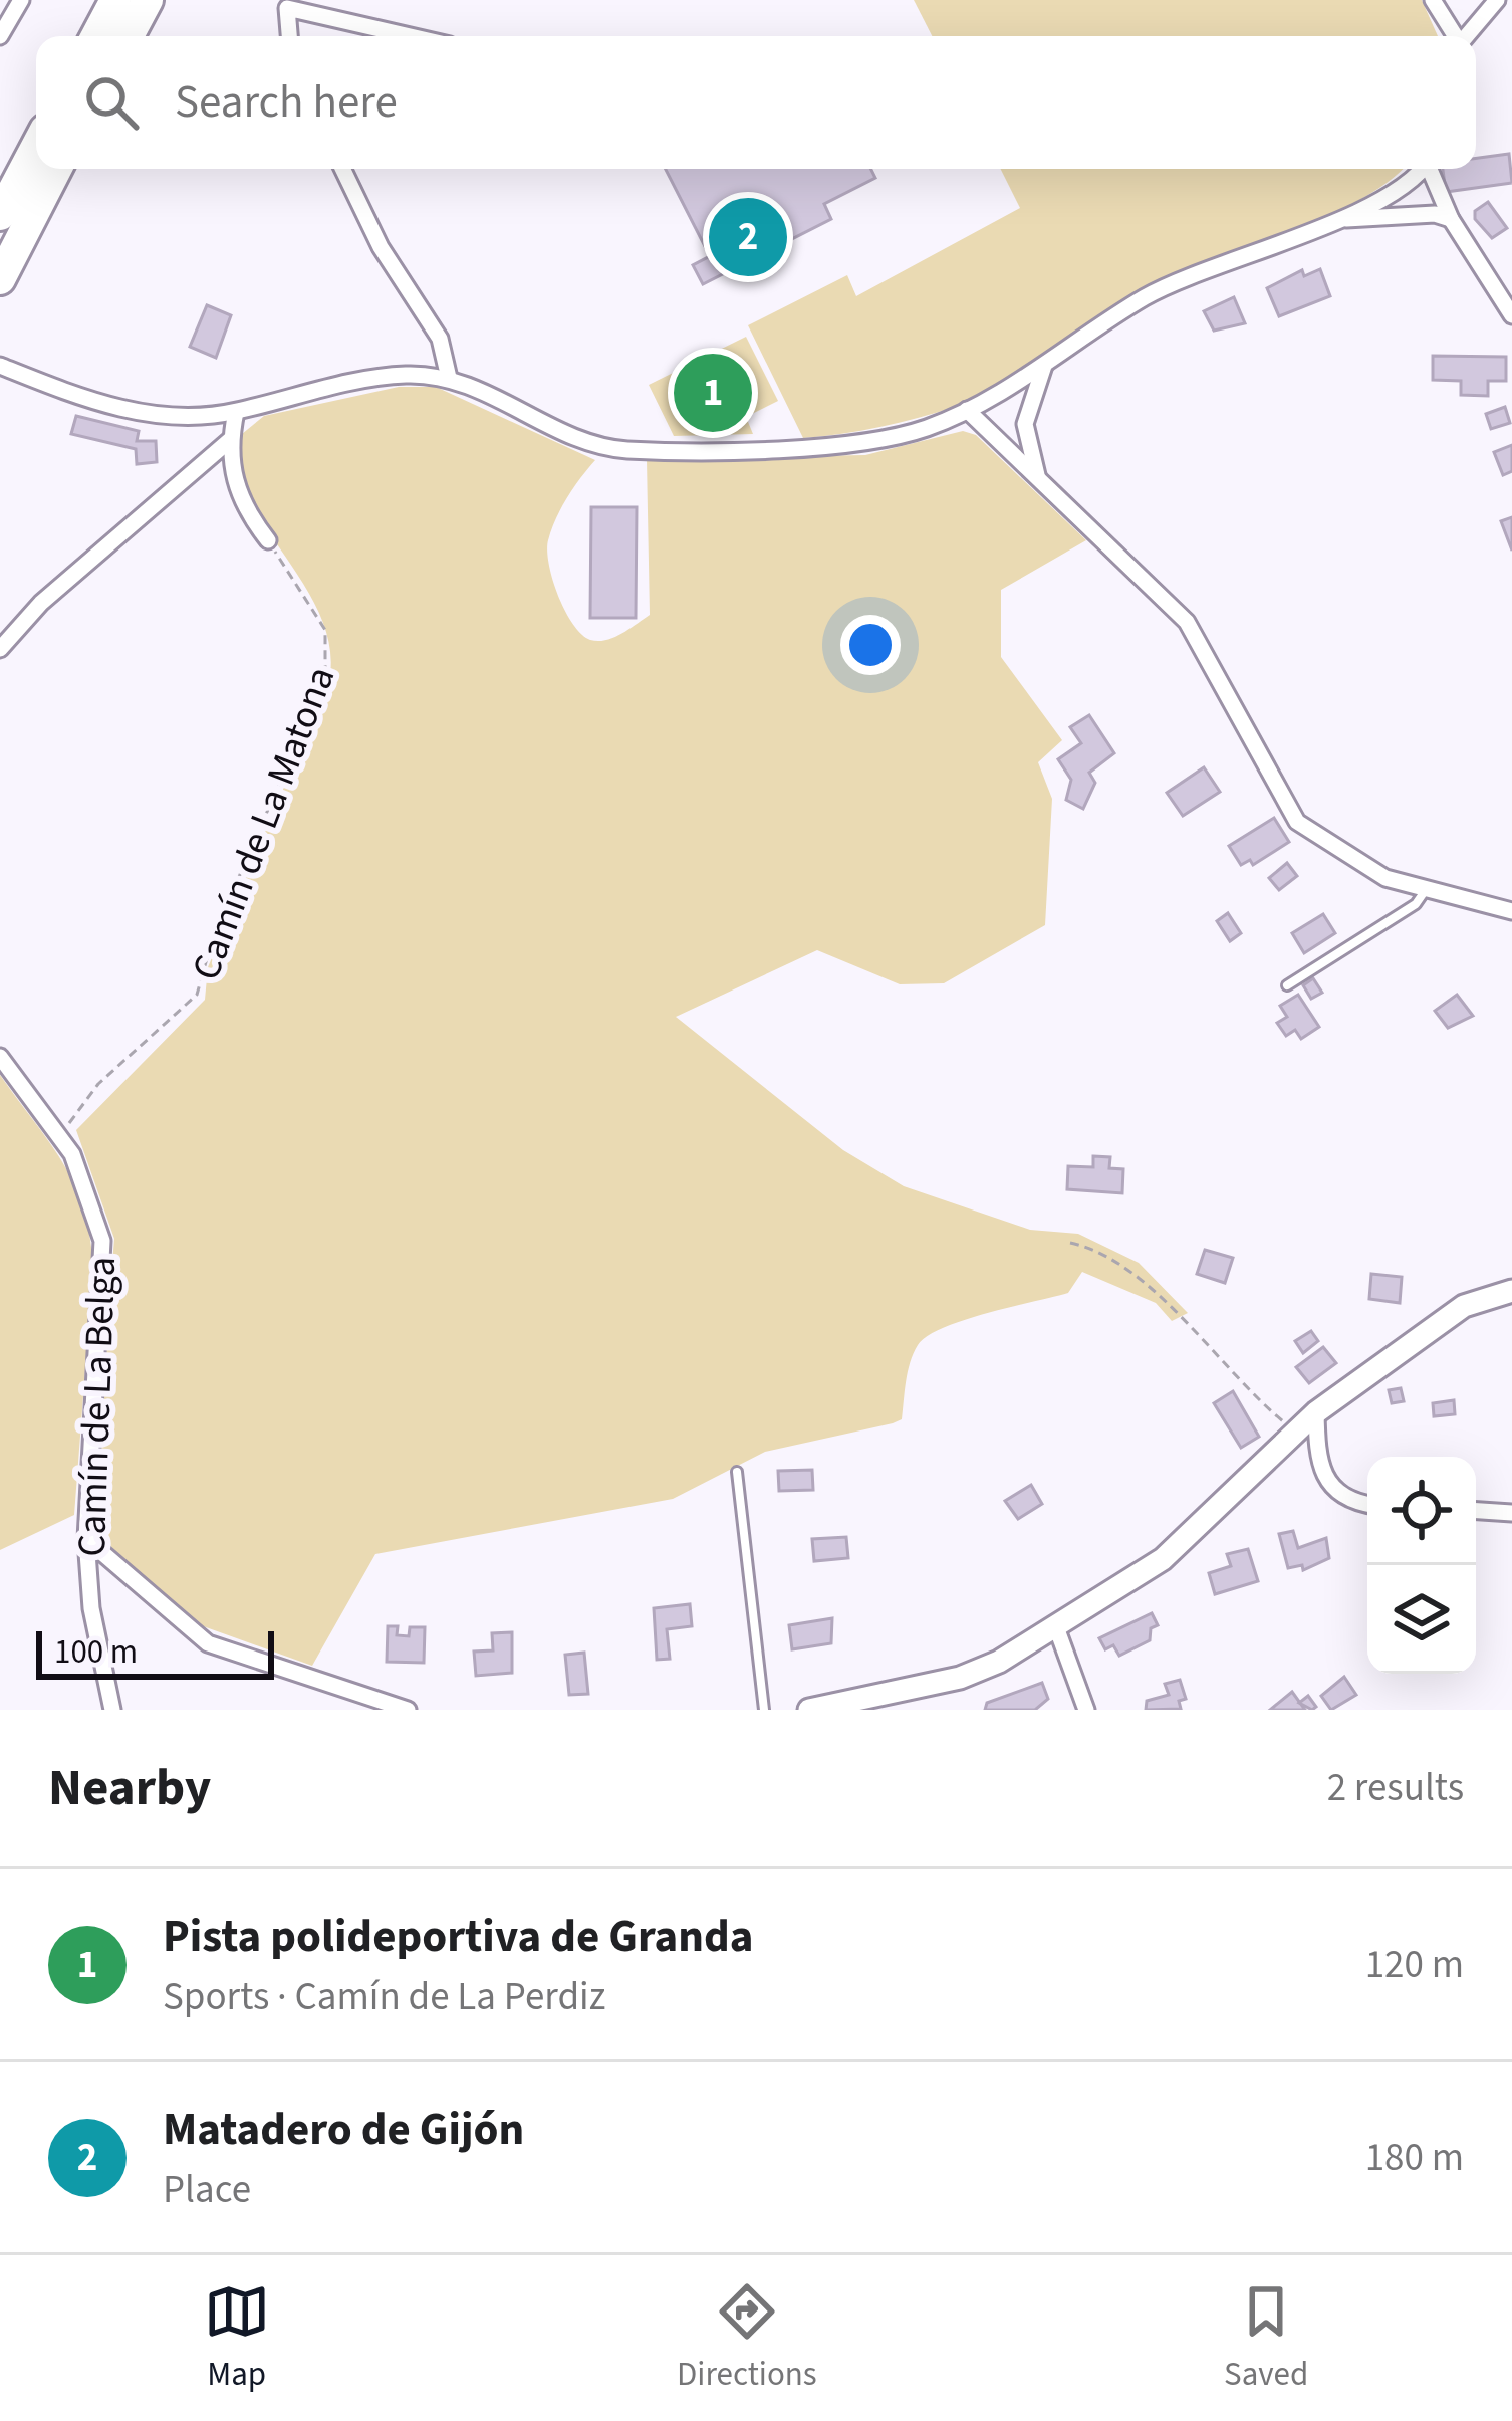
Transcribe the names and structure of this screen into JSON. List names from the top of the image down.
{
  "streets": {
    "street": ["Camín de La Belga"],
    "path": ["Camín de La Matona"]
  },
  "crossings": [
    ["Camín de La Matona", "Camín de La Belga"]
  ],
  "scale_bar": "100 m",
  "page": {
    "search": "Search here",
    "pins": ["2", "1"],
    "scale": "100 m",
    "heading": ["Nearby", "2 results"],
    "list": [
      {
        "mark": "1",
        "name": "Pista polideportiva de Granda",
        "note": "Sports · Camín de La Perdiz",
        "value": "120 m"
      },
      {
        "mark": "2",
        "name": "Matadero de Gijón",
        "note": "Place",
        "value": "180 m"
      }
    ],
    "nav": ["Map", "Directions", "Saved"]
  }
}
